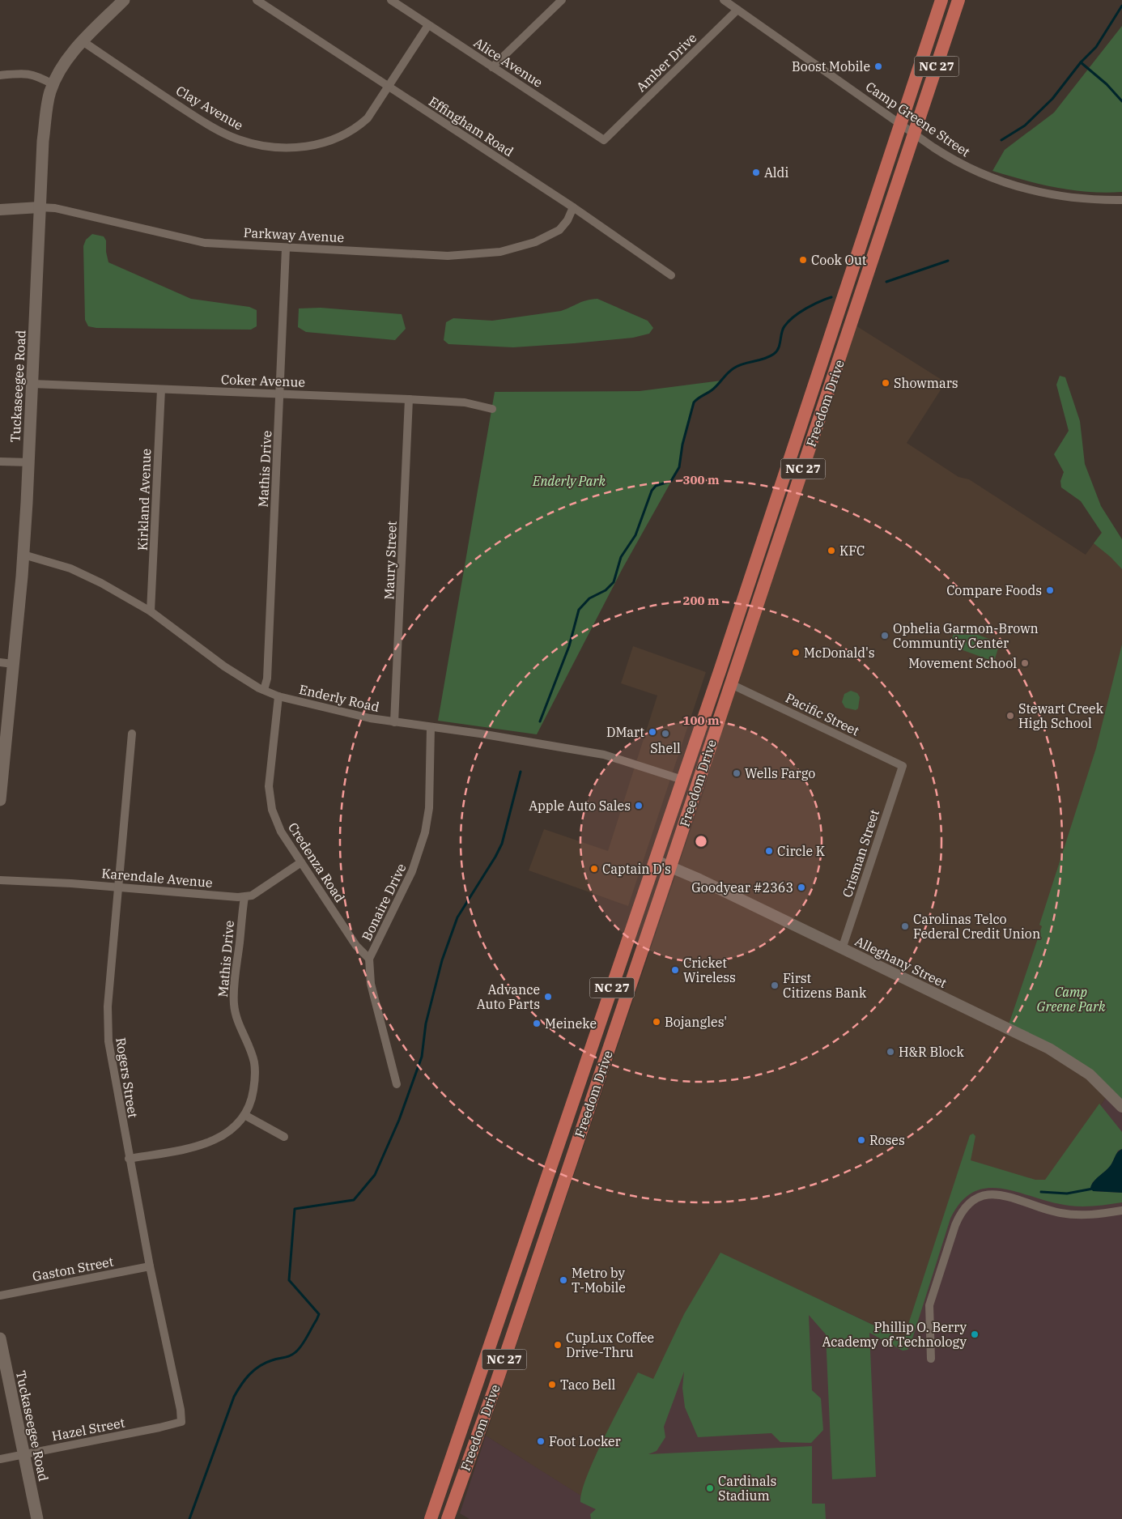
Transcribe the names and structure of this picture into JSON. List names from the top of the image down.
{
  "streets": {
    "main road": ["NC 27", "Tuckaseegee Road", "Freedom Drive"],
    "street": [
      "Alice Avenue",
      "Amber Drive",
      "Clay Avenue",
      "Camp Greene Street",
      "Effingham Road",
      "Parkway Avenue",
      "Coker Avenue",
      "Mathis Drive",
      "Kirkland Avenue",
      "Maury Street",
      "Enderly Road",
      "Pacific Street",
      "Crisman Street",
      "Credenza Road",
      "Karendale Avenue",
      "Bonaire Drive",
      "Alleghany Street",
      "Rogers Street",
      "Gaston Street",
      "Hazel Street"
    ]
  },
  "crossings": [
    ["Alice Avenue", "Amber Drive"],
    ["Alice Avenue", "Clay Avenue"],
    ["Amber Drive", "Camp Greene Street"],
    ["Clay Avenue", "Effingham Road"],
    ["Clay Avenue", "Tuckaseegee Road"],
    ["Camp Greene Street", "Freedom Drive"],
    ["Effingham Road", "Parkway Avenue"],
    ["Parkway Avenue", "Tuckaseegee Road"],
    ["Parkway Avenue", "Mathis Drive"],
    ["Coker Avenue", "Tuckaseegee Road"],
    ["Coker Avenue", "Mathis Drive"],
    ["Coker Avenue", "Kirkland Avenue"],
    ["Coker Avenue", "Maury Street"],
    ["Tuckaseegee Road", "Enderly Road"],
    ["Tuckaseegee Road", "Hazel Street"],
    ["Freedom Drive", "Enderly Road"],
    ["Freedom Drive", "Pacific Street"],
    ["Freedom Drive", "Alleghany Street"],
    ["Mathis Drive", "Enderly Road"],
    ["Mathis Drive", "Karendale Avenue"],
    ["Mathis Drive", "Rogers Street"],
    ["Kirkland Avenue", "Enderly Road"],
    ["Maury Street", "Enderly Road"],
    ["Enderly Road", "Credenza Road"],
    ["Enderly Road", "Bonaire Drive"],
    ["Pacific Street", "Crisman Street"],
    ["Crisman Street", "Alleghany Street"],
    ["Credenza Road", "Bonaire Drive"],
    ["Karendale Avenue", "Rogers Street"],
    ["Rogers Street", "Gaston Street"],
    ["Rogers Street", "Hazel Street"]
  ],
  "parks": ["Enderly Park", "Camp Greene Park"],
  "places": [
    "Boost Mobile",
    "Aldi",
    "Cook Out",
    "Showmars",
    "KFC",
    "Compare Foods",
    "Ophelia Garmon-Brown Communtiy Center",
    "McDonald's",
    "Movement School",
    "Stewart Creek High School",
    "DMart",
    "Shell",
    "Wells Fargo",
    "Apple Auto Sales",
    "Circle K",
    "Captain D's",
    "Goodyear #2363",
    "Carolinas Telco Federal Credit Union",
    "Cricket Wireless",
    "First Citizens Bank",
    "Advance Auto Parts",
    "Bojangles'",
    "Meineke",
    "H&R Block",
    "Roses",
    "Metro by T-Mobile",
    "Phillip O. Berry Academy of Technology",
    "CupLux Coffee Drive-Thru",
    "Taco Bell",
    "Foot Locker",
    "Cardinals Stadium"
  ],
  "rings": ["300 m", "200 m", "100 m"]
}
